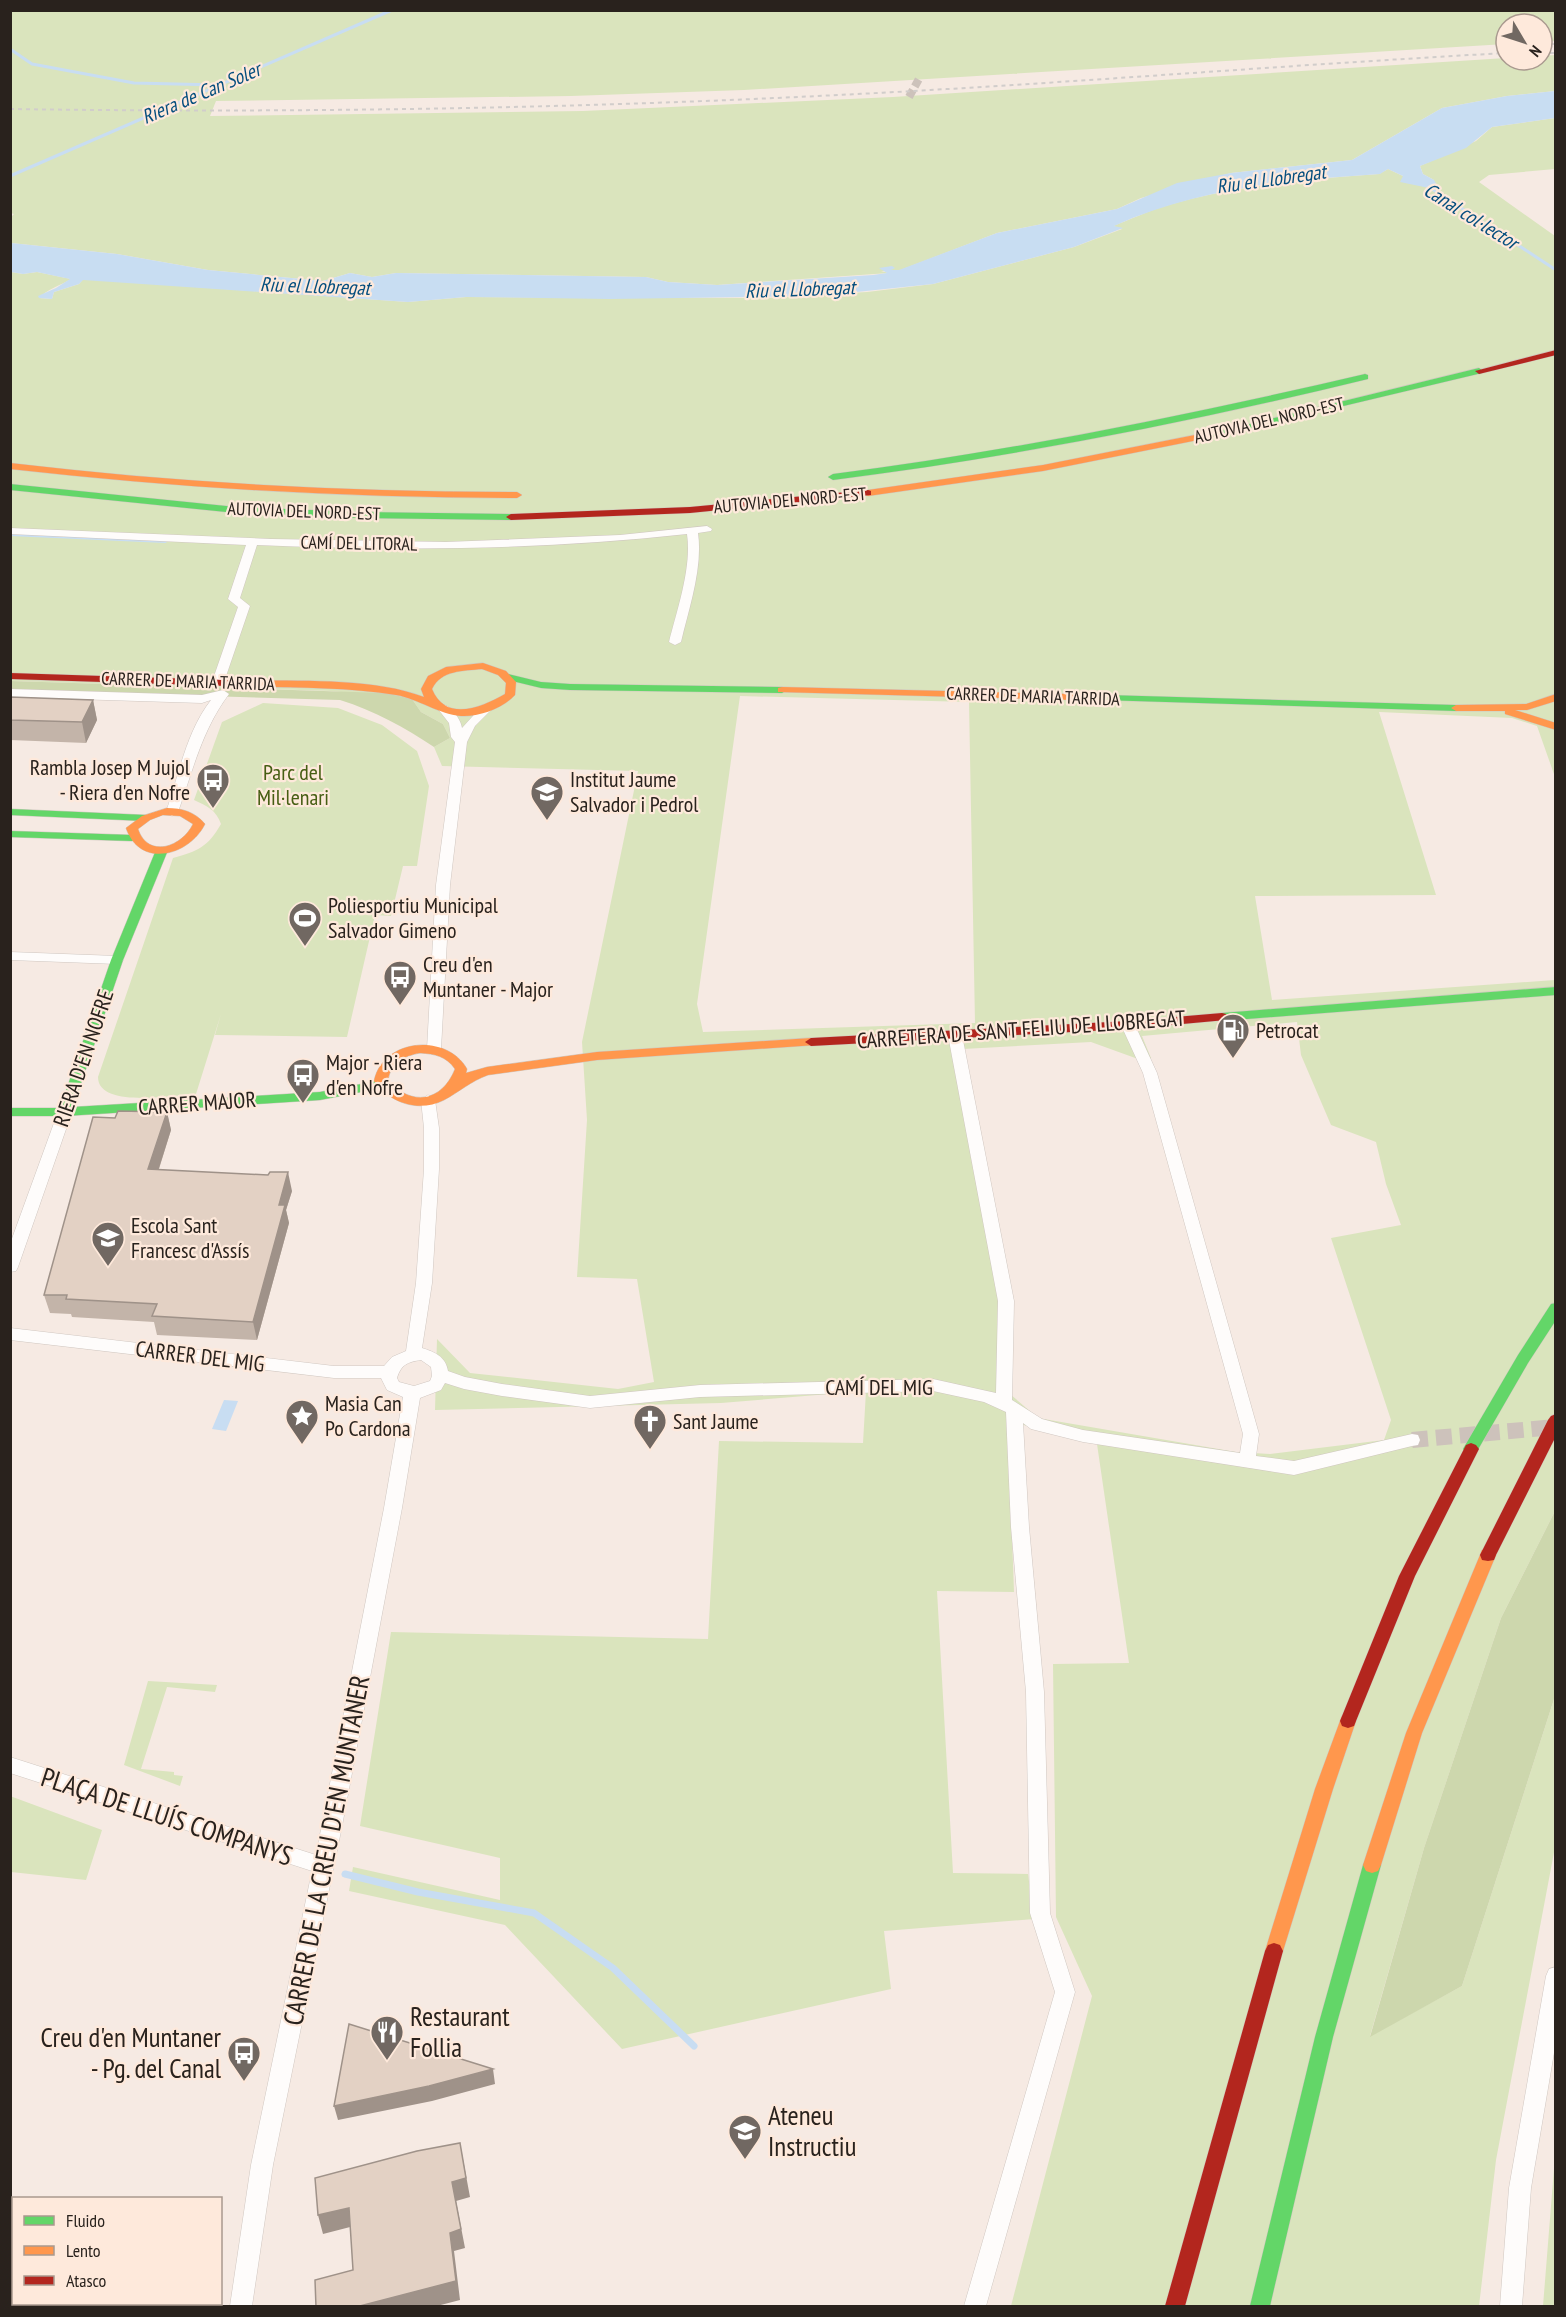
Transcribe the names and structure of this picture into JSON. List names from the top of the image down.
{
  "streets": {
    "main road": [
      "AUTOVIA DEL NORD-EST",
      "CARRER DE MARIA TARRIDA",
      "CARRETERA DE SANT FELIU DE LLOBREGAT",
      "RIERA D'EN NOFRE",
      "CARRER MAJOR"
    ],
    "street": [
      "CAMÍ DEL LITORAL",
      "CARRER DEL MIG",
      "CAMÍ DEL MIG",
      "PLAÇA DE LLUÍS COMPANYS",
      "CARRER DE LA CREU D'EN MUNTANER"
    ]
  },
  "crossings": [
    ["CARRETERA DE SANT FELIU DE LLOBREGAT", "CARRER MAJOR"],
    ["RIERA D'EN NOFRE", "CARRER MAJOR"],
    ["CARRER DEL MIG", "CAMÍ DEL MIG"],
    ["CARRER DEL MIG", "CARRER DE LA CREU D'EN MUNTANER"],
    ["CAMÍ DEL MIG", "CARRER DE LA CREU D'EN MUNTANER"],
    ["PLAÇA DE LLUÍS COMPANYS", "CARRER DE LA CREU D'EN MUNTANER"]
  ],
  "water": ["Riera de Can Soler", "Riu el Llobregat", "Canal col·lector"],
  "parks": ["Parc del Mil·lenari"],
  "places": {
    "bus stop": [
      "Rambla Josep M Jujol - Riera d'en Nofre",
      "Creu d'en Muntaner - Major",
      "Major - Riera d'en Nofre",
      "Creu d'en Muntaner - Pg. del Canal"
    ],
    "school or university": ["Institut Jaume Salvador i Pedrol", "Escola Sant Francesc d'Assís", "Ateneu Instructiu"],
    "sports": ["Poliesportiu Municipal Salvador Gimeno"],
    "fuel station": ["Petrocat"],
    "place": ["Masia Can Po Cardona"],
    "church": ["Sant Jaume"],
    "restaurant": ["Restaurant Follia"]
  },
  "legend": ["Fluido", "Lento", "Atasco"],
  "north": "bottom right"
}
